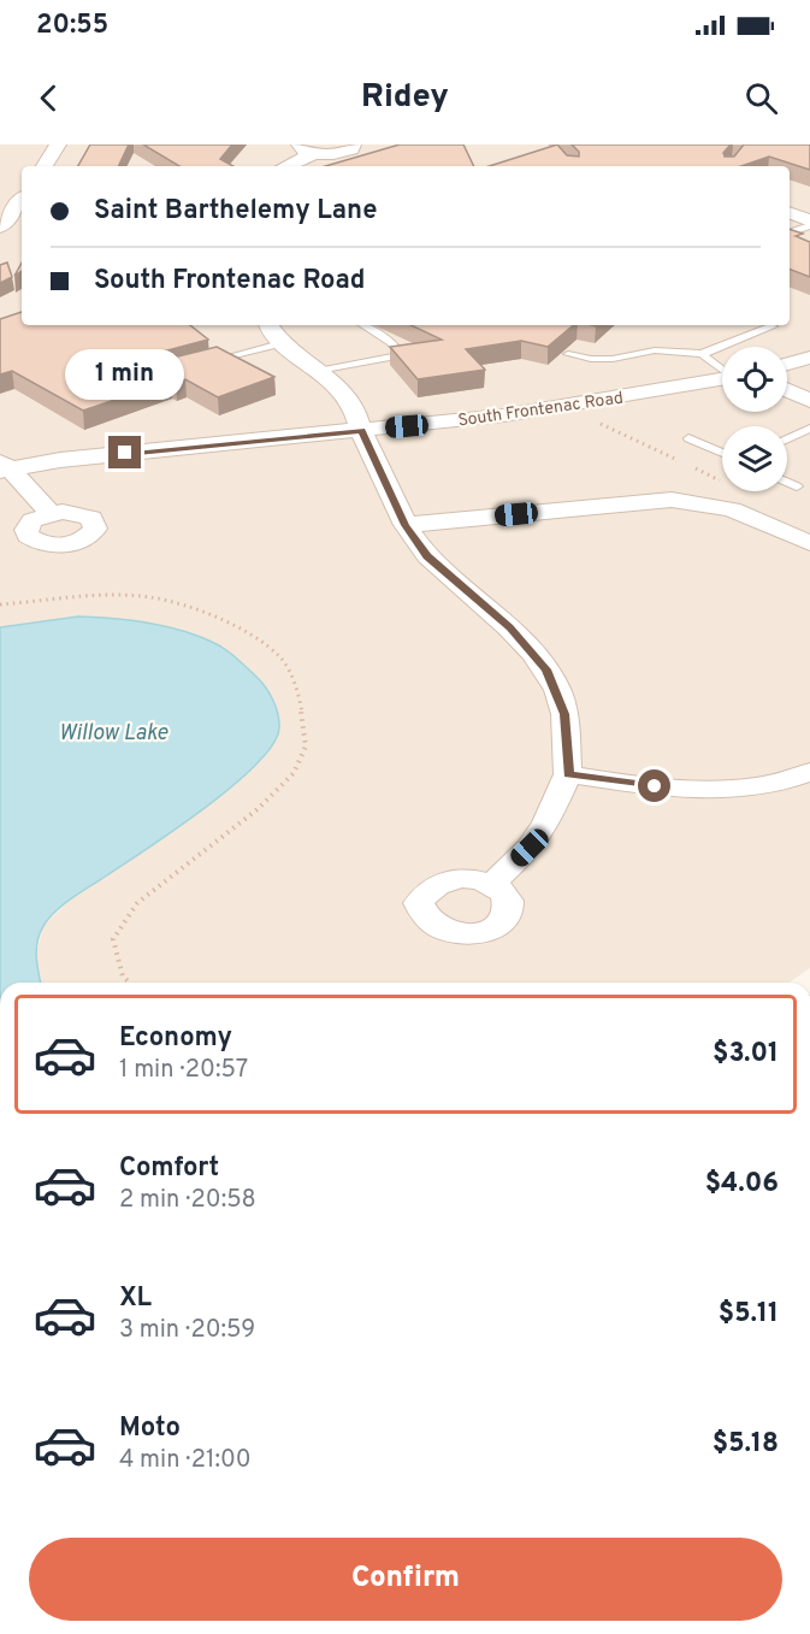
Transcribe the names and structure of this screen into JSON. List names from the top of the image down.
{
  "streets": {
    "street": ["South Frontenac Road"]
  },
  "water": ["Willow Lake"],
  "page": {
    "status": "20:55",
    "header": "Ridey",
    "banner": ["Saint Barthelemy Lane", "South Frontenac Road"],
    "bubble": "1 min",
    "list": [
      {
        "name": "Economy",
        "note": "1 min · 20:57",
        "value": "$3.01"
      },
      {
        "name": "Comfort",
        "note": "2 min · 20:58",
        "value": "$4.06"
      },
      {
        "name": "XL",
        "note": "3 min · 20:59",
        "value": "$5.11"
      },
      {
        "name": "Moto",
        "note": "4 min · 21:00",
        "value": "$5.18"
      }
    ],
    "buttons": "Confirm"
  }
}
